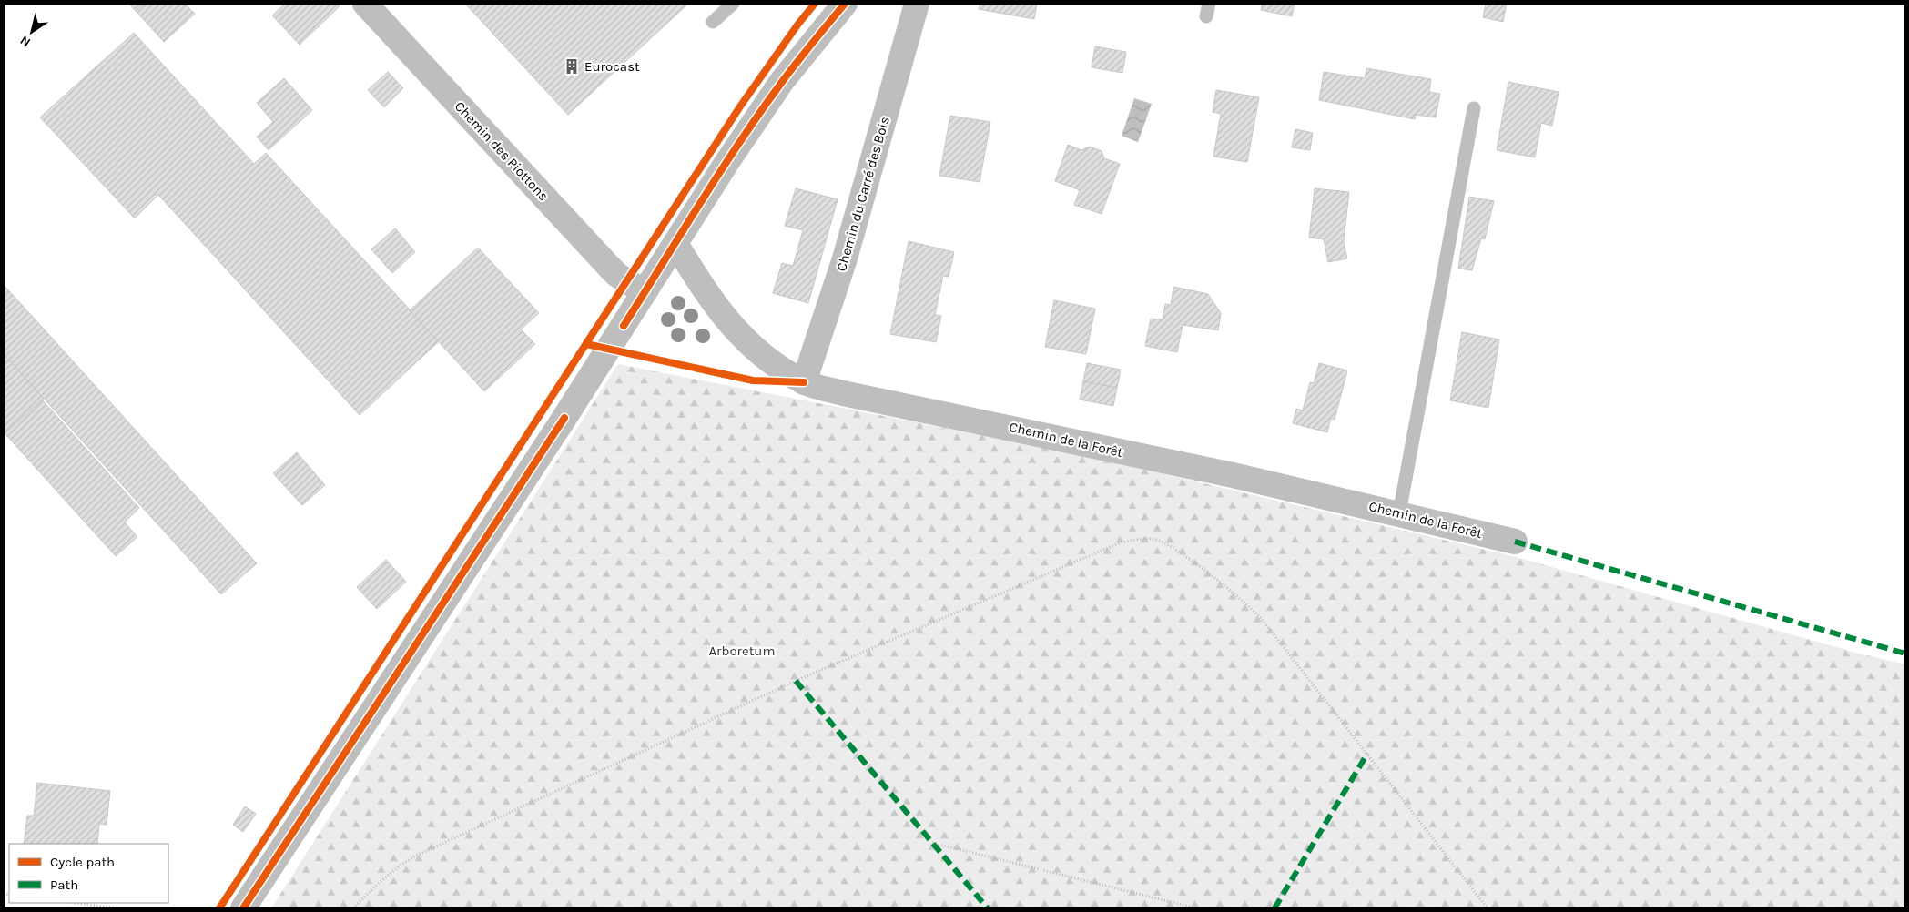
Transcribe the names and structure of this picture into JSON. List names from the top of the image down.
{
  "streets": {
    "street": ["Chemin des Piottons", "Chemin du Carré des Bois", "Chemin de la Forêt"]
  },
  "crossings": [
    ["Chemin du Carré des Bois", "Chemin de la Forêt"]
  ],
  "parks": ["Arboretum"],
  "places": {
    "building": ["Eurocast"]
  },
  "legend": ["Cycle path", "Path"],
  "north": "bottom left"
}
